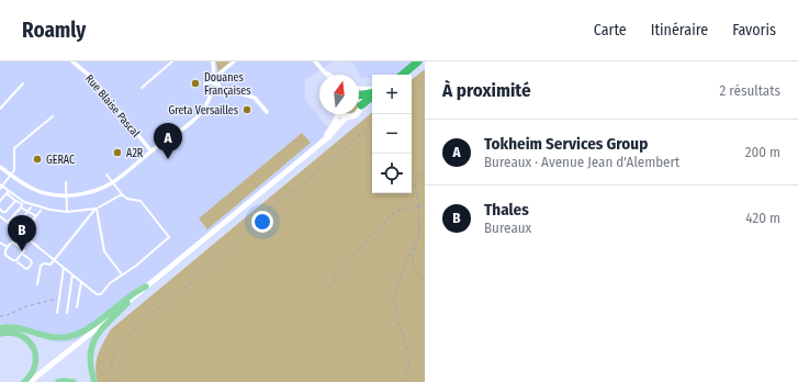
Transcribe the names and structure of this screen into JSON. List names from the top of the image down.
{
  "streets": {
    "street": ["Rue Blaise Pascal"]
  },
  "places": [
    "Douanes Françaises",
    "Greta Versailles",
    "A2R",
    "GERAC"
  ],
  "north": "top",
  "page": {
    "header": "Roamly",
    "nav": ["Carte", "Itinéraire", "Favoris"],
    "heading": ["À proximité", "2 résultats"],
    "map_buttons": ["+", "−"],
    "list": [
      {
        "mark": "A",
        "name": "Tokheim Services Group",
        "note": "Bureaux · Avenue Jean d'Alembert",
        "value": "200 m"
      },
      {
        "mark": "B",
        "name": "Thales",
        "note": "Bureaux",
        "value": "420 m"
      }
    ],
    "pins": ["A", "B"]
  }
}
